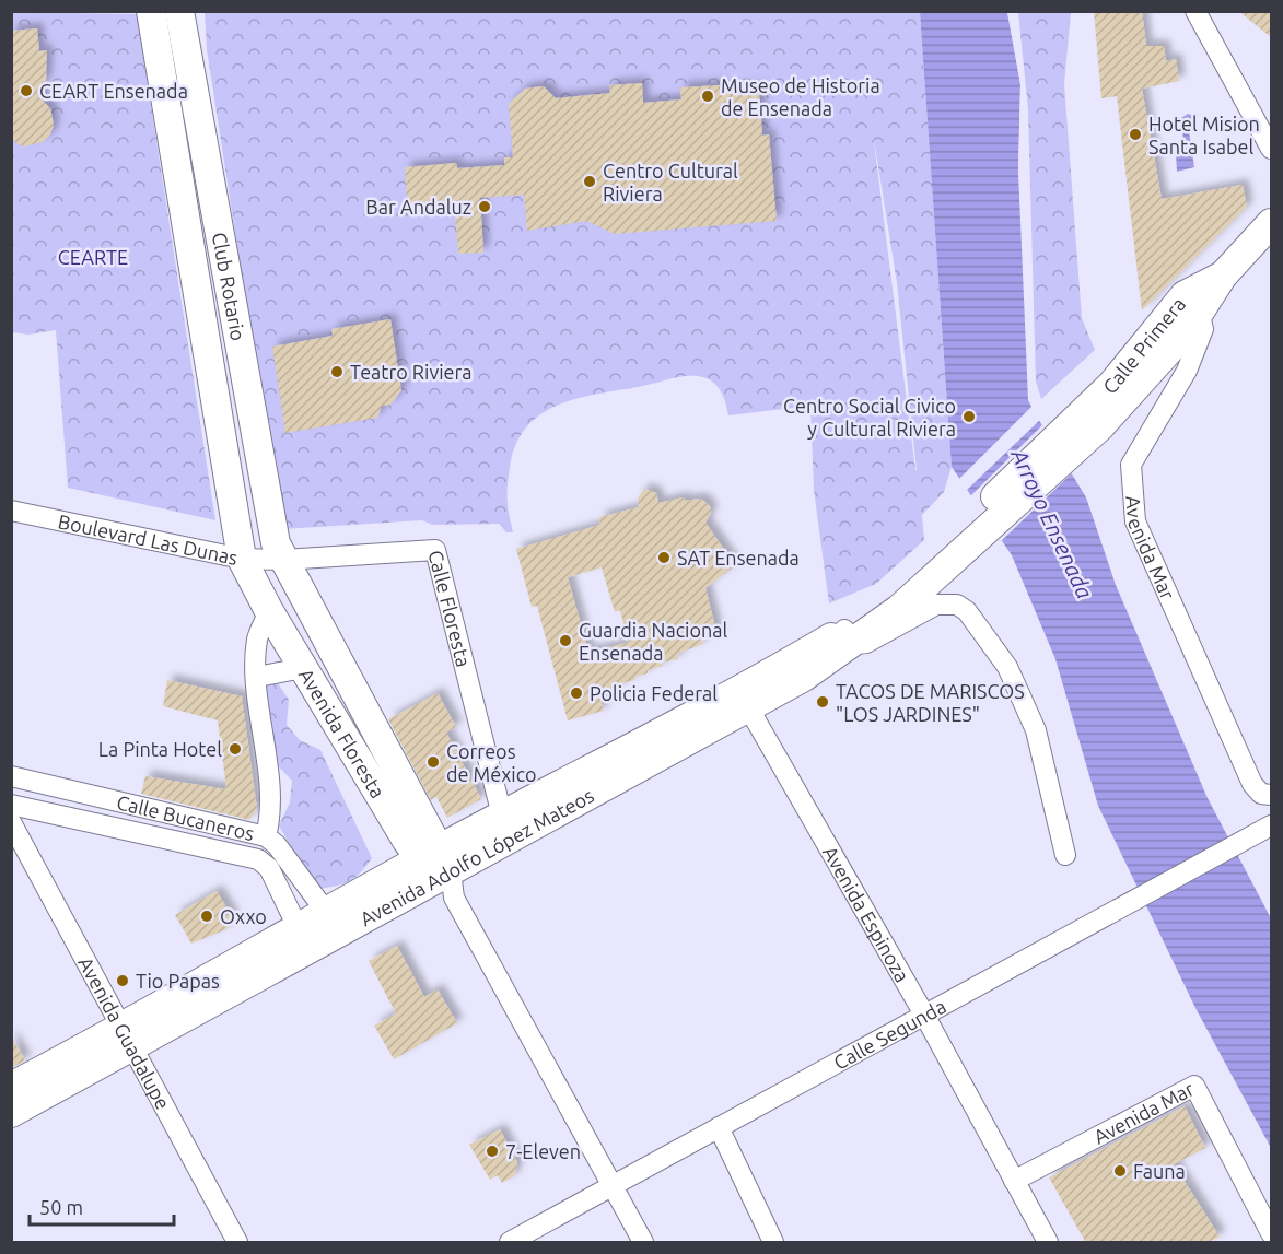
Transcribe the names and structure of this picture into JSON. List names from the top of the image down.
{
  "streets": {
    "main road": [
      "Club Rotario",
      "Calle Primera",
      "Avenida Floresta",
      "Avenida Adolfo López Mateos"
    ],
    "street": [
      "Boulevard Las Dunas",
      "Avenida Mar",
      "Calle Floresta",
      "Calle Bucaneros",
      "Avenida Espinoza",
      "Avenida Guadalupe",
      "Calle Segunda"
    ]
  },
  "crossings": [
    ["Club Rotario", "Boulevard Las Dunas"],
    ["Club Rotario", "Calle Floresta"],
    ["Club Rotario", "Avenida Floresta"],
    ["Calle Primera", "Avenida Mar"],
    ["Calle Primera", "Avenida Adolfo López Mateos"],
    ["Calle Primera", "Avenida Espinoza"],
    ["Boulevard Las Dunas", "Calle Floresta"],
    ["Boulevard Las Dunas", "Avenida Floresta"],
    ["Avenida Mar", "Avenida Espinoza"],
    ["Calle Floresta", "Avenida Floresta"],
    ["Calle Floresta", "Avenida Adolfo López Mateos"],
    ["Avenida Floresta", "Avenida Adolfo López Mateos"],
    ["Avenida Floresta", "Calle Segunda"],
    ["Calle Bucaneros", "Avenida Adolfo López Mateos"],
    ["Avenida Adolfo López Mateos", "Avenida Espinoza"],
    ["Avenida Adolfo López Mateos", "Avenida Guadalupe"],
    ["Avenida Espinoza", "Calle Segunda"]
  ],
  "water": ["Arroyo Ensenada"],
  "parks": ["CEARTE"],
  "places": [
    "CEART Ensenada",
    "Museo de Historia de Ensenada",
    "Hotel Mision Santa Isabel",
    "Centro Cultural Riviera",
    "Bar Andaluz",
    "Teatro Riviera",
    "Centro Social Civico y Cultural Riviera",
    "SAT Ensenada",
    "Guardia Nacional Ensenada",
    "Policia Federal",
    "TACOS DE MARISCOS \"LOS JARDINES\"",
    "La Pinta Hotel",
    "Correos de México",
    "Oxxo",
    "Tio Papas",
    "7-Eleven",
    "Fauna"
  ],
  "scale_bar": "50 m"
}
